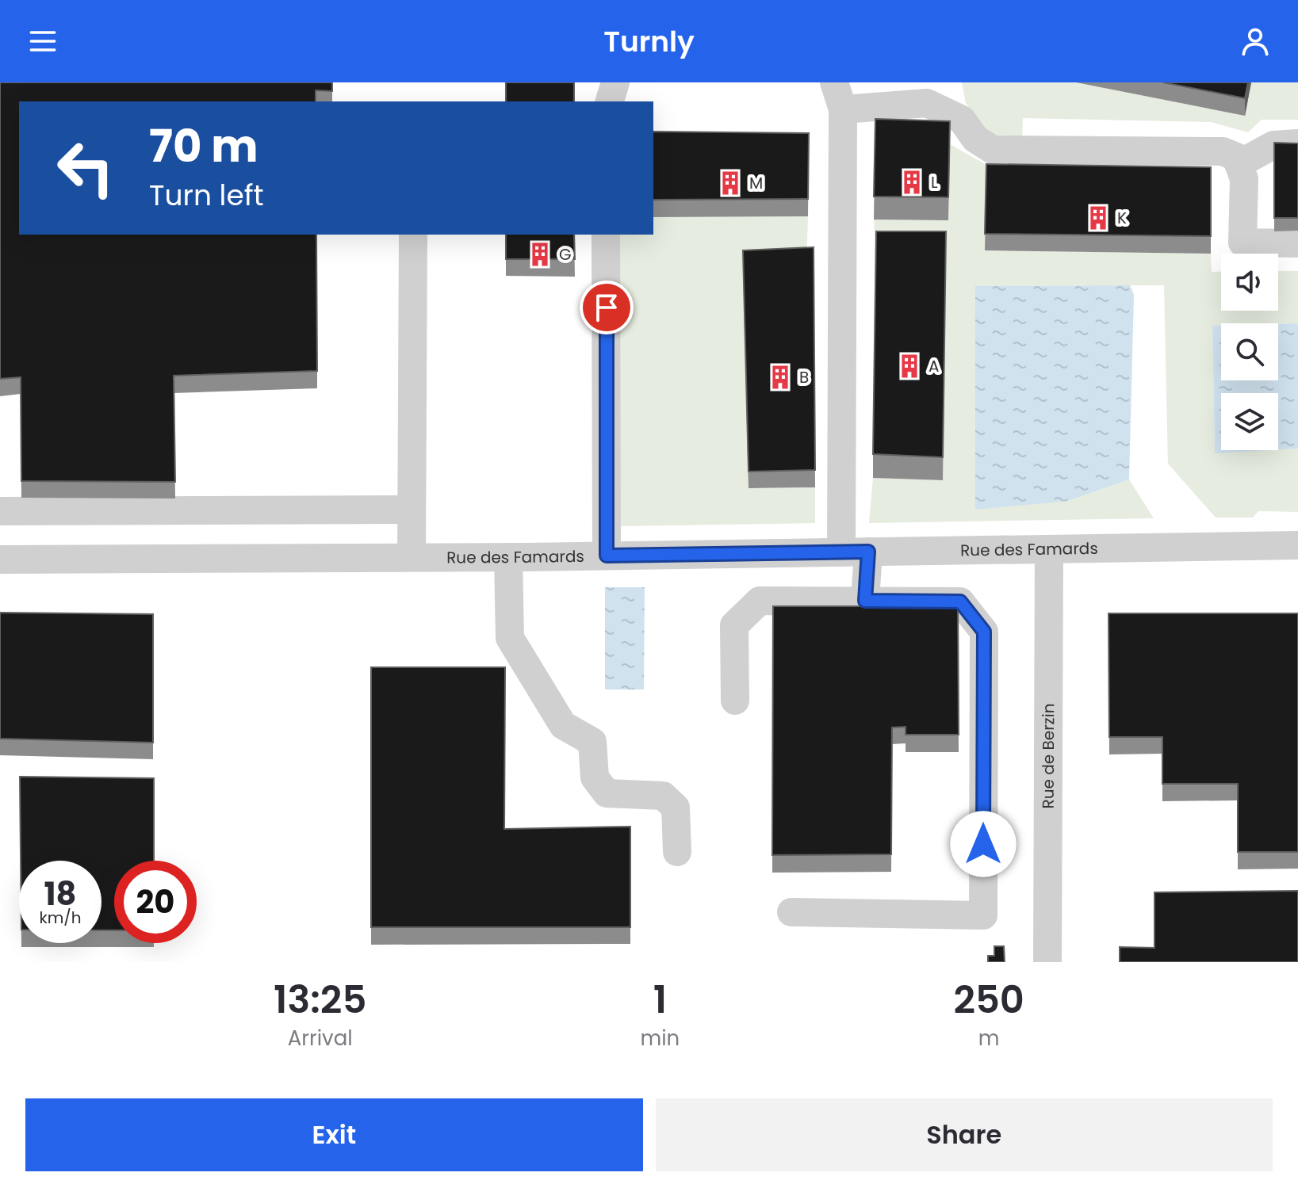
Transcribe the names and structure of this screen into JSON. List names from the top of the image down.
{
  "streets": {
    "street": ["Rue des Famards", "Rue de Berzin"]
  },
  "crossings": [
    ["Rue des Famards", "Rue de Berzin"]
  ],
  "places": {
    "building": [
      "L",
      "M",
      "K",
      "G",
      "A",
      "B"
    ]
  },
  "page": {
    "header": "Turnly",
    "turn": ["70 m", "Turn left"],
    "speed": "18 km/h",
    "limit": "20",
    "eta": [
      "13:25",
      "Arrival",
      "1",
      "min",
      "250",
      "m"
    ],
    "buttons": ["Exit", "Share"]
  }
}
